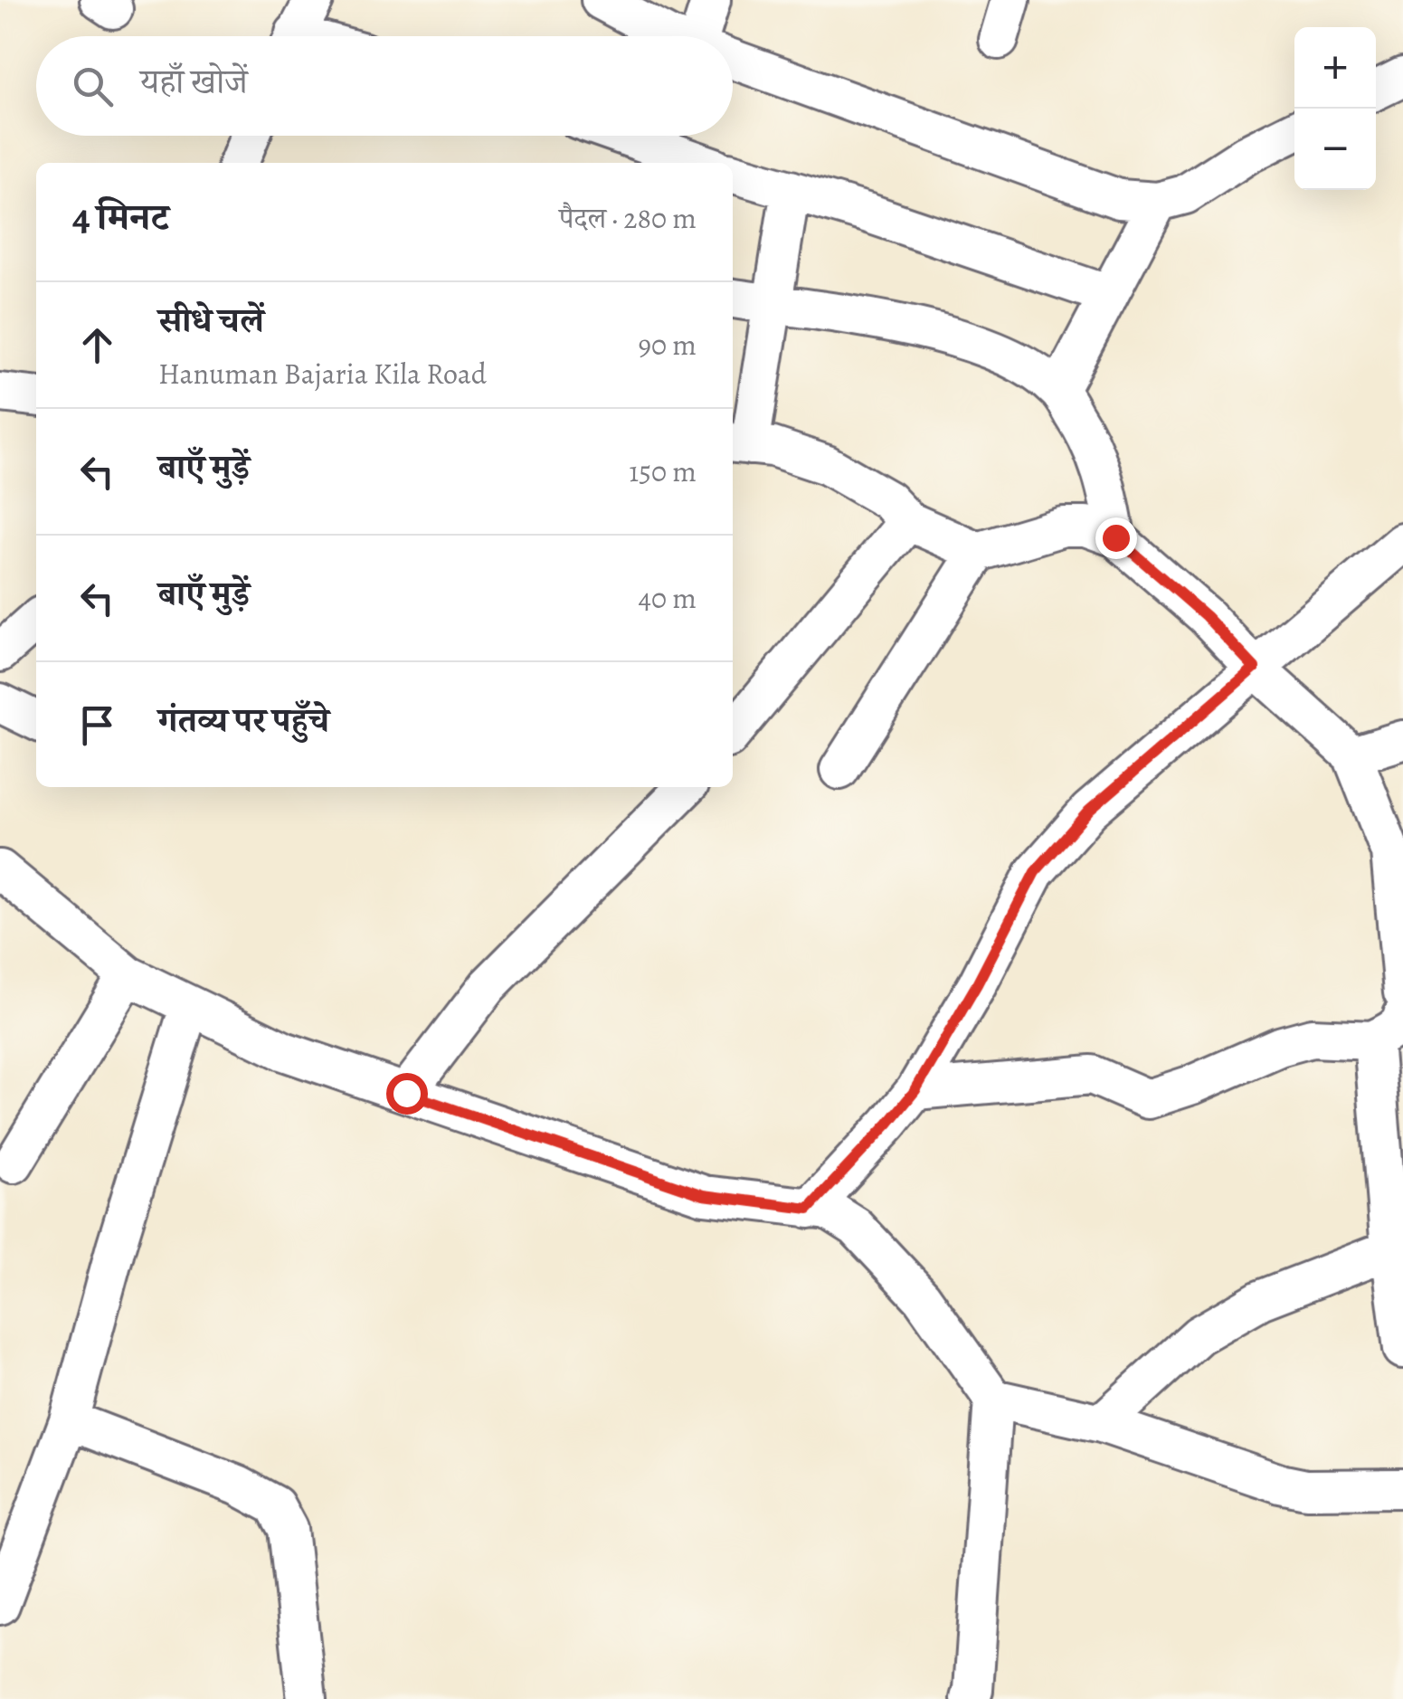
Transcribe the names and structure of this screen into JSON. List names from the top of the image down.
{
  "page": {
    "map_buttons": ["+", "−"],
    "search": "यहाँ खोजें",
    "heading": ["4 मिनट", "पैदल · 280 m"],
    "list": [
      ["सीधे चलें", "Hanuman Bajaria Kila Road", "90 m"],
      ["बाएँ मुड़ें", "150 m"],
      ["बाएँ मुड़ें", "40 m"],
      "गंतव्य पर पहुँचे"
    ]
  }
}
